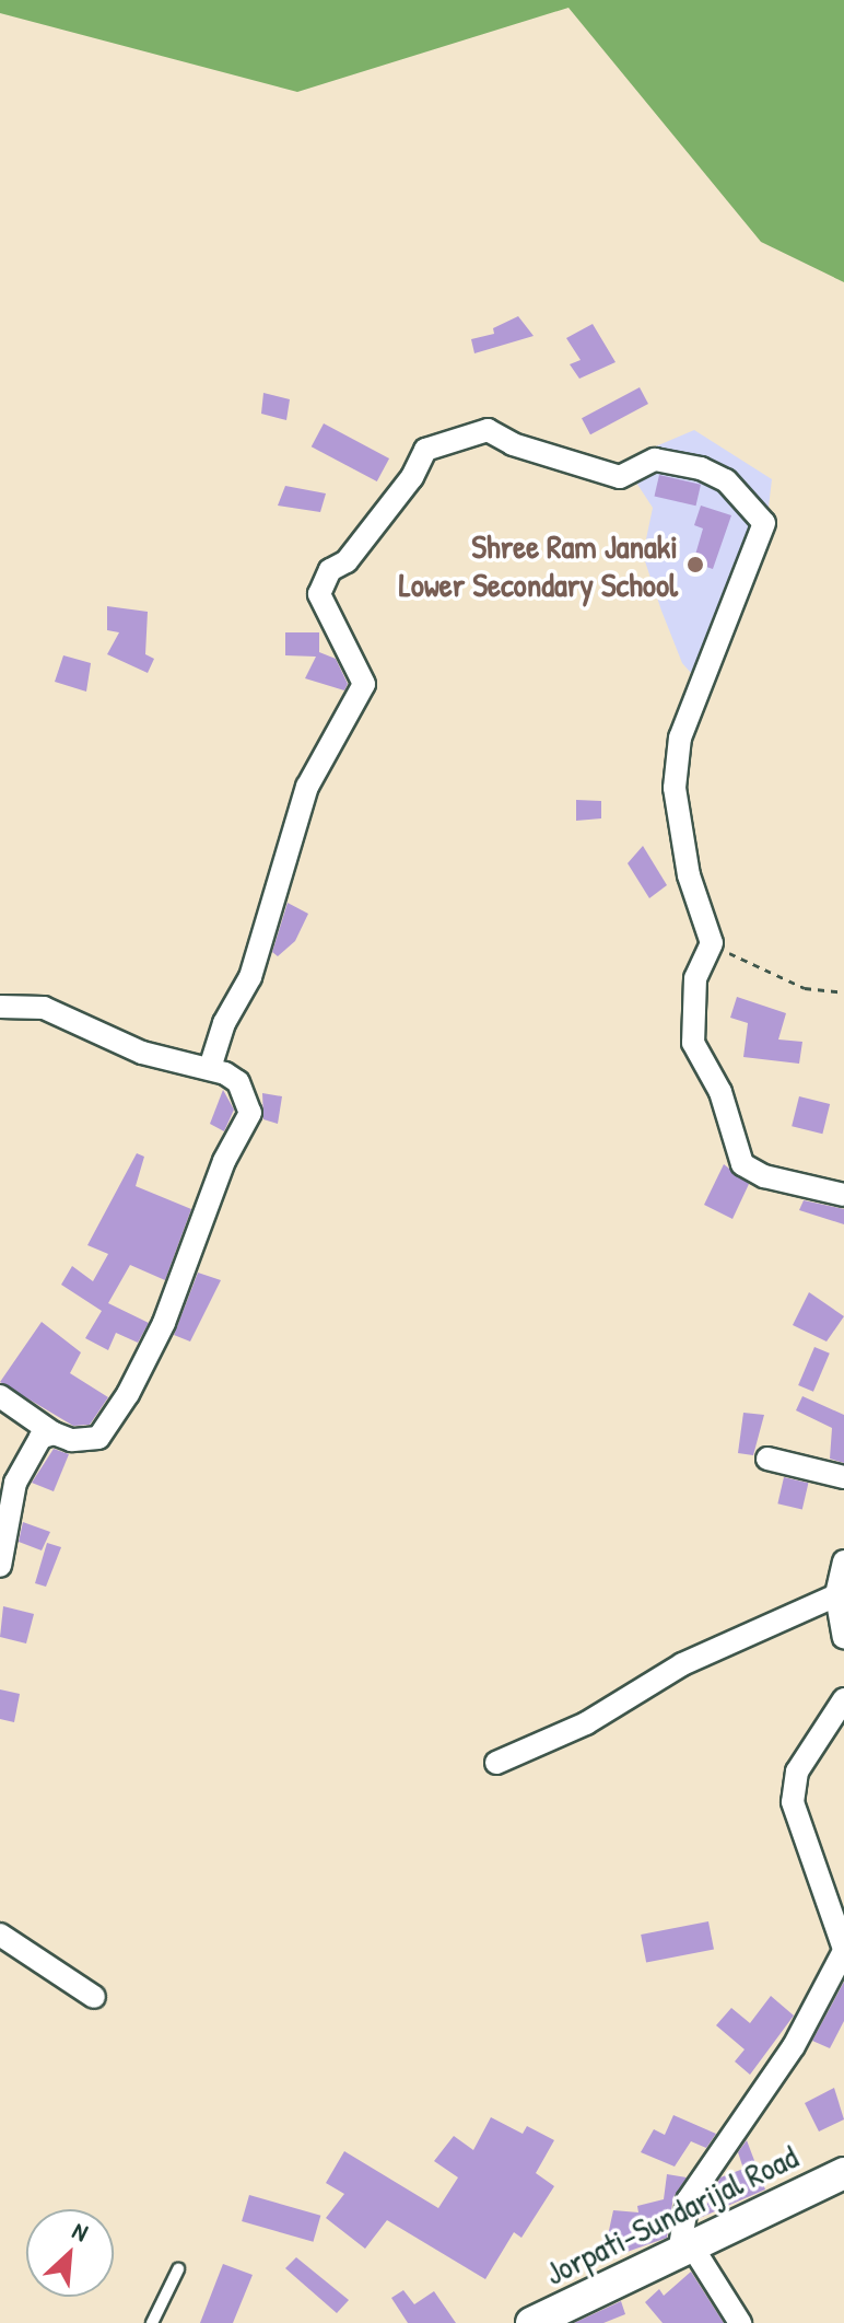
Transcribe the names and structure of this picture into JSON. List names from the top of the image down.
{
  "streets": {
    "main road": ["Jorpati-Sundarijal Road"]
  },
  "places": ["Shree Ram Janaki Lower Secondary School"],
  "north": "top right"
}
